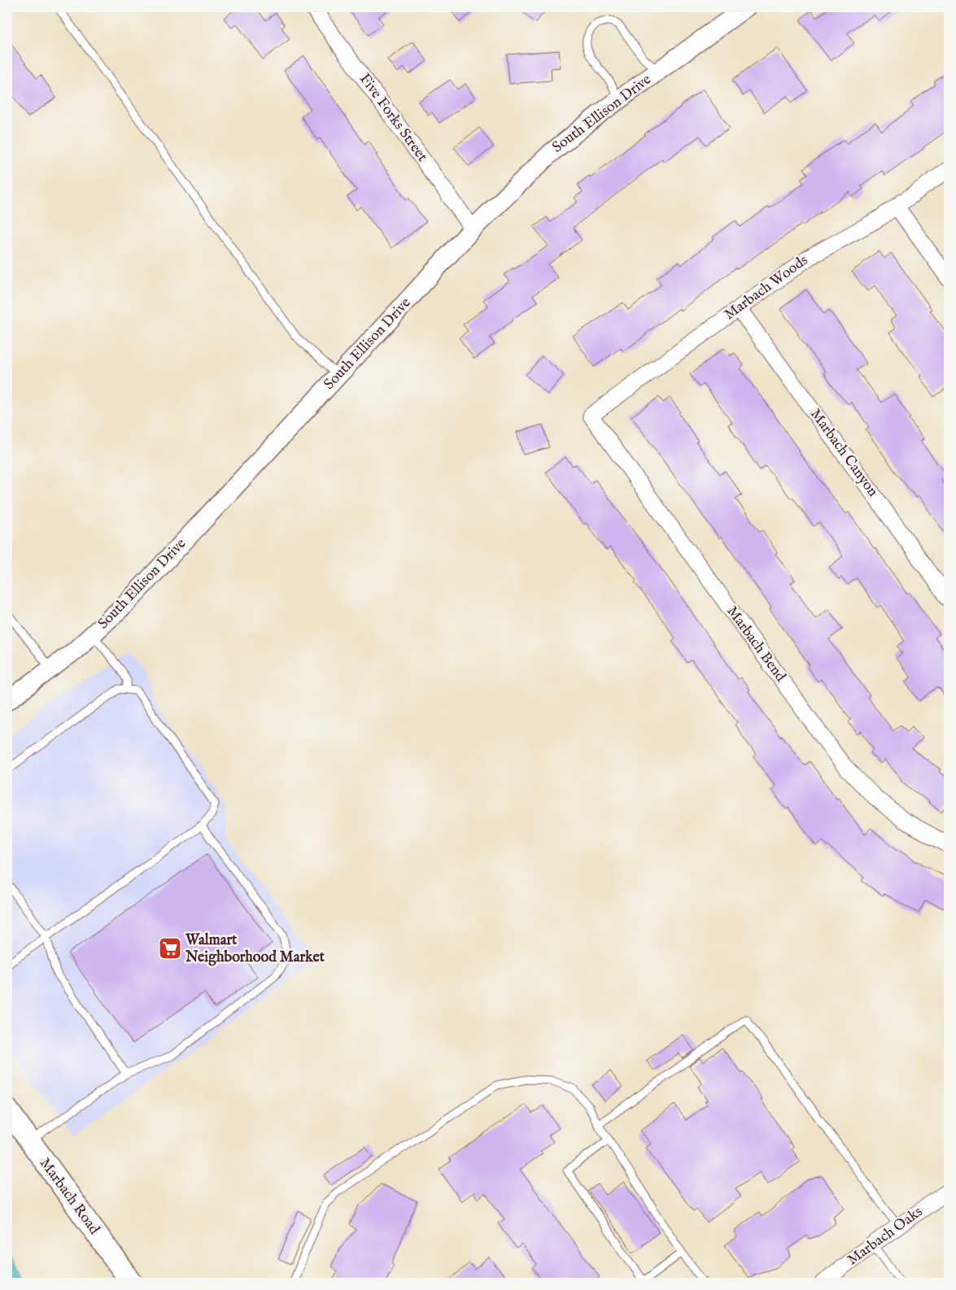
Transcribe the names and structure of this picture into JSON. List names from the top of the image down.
{
  "streets": {
    "main road": ["Marbach Road"],
    "street": [
      "South Ellison Drive",
      "Five Forks Street",
      "Marbach Woods",
      "Marbach Canyon",
      "Marbach Bend",
      "Marbach Oaks"
    ]
  },
  "crossings": [
    ["South Ellison Drive", "Five Forks Street"],
    ["Marbach Woods", "Marbach Canyon"],
    ["Marbach Woods", "Marbach Bend"]
  ],
  "places": {
    "supermarket": ["Walmart Neighborhood Market"]
  }
}
